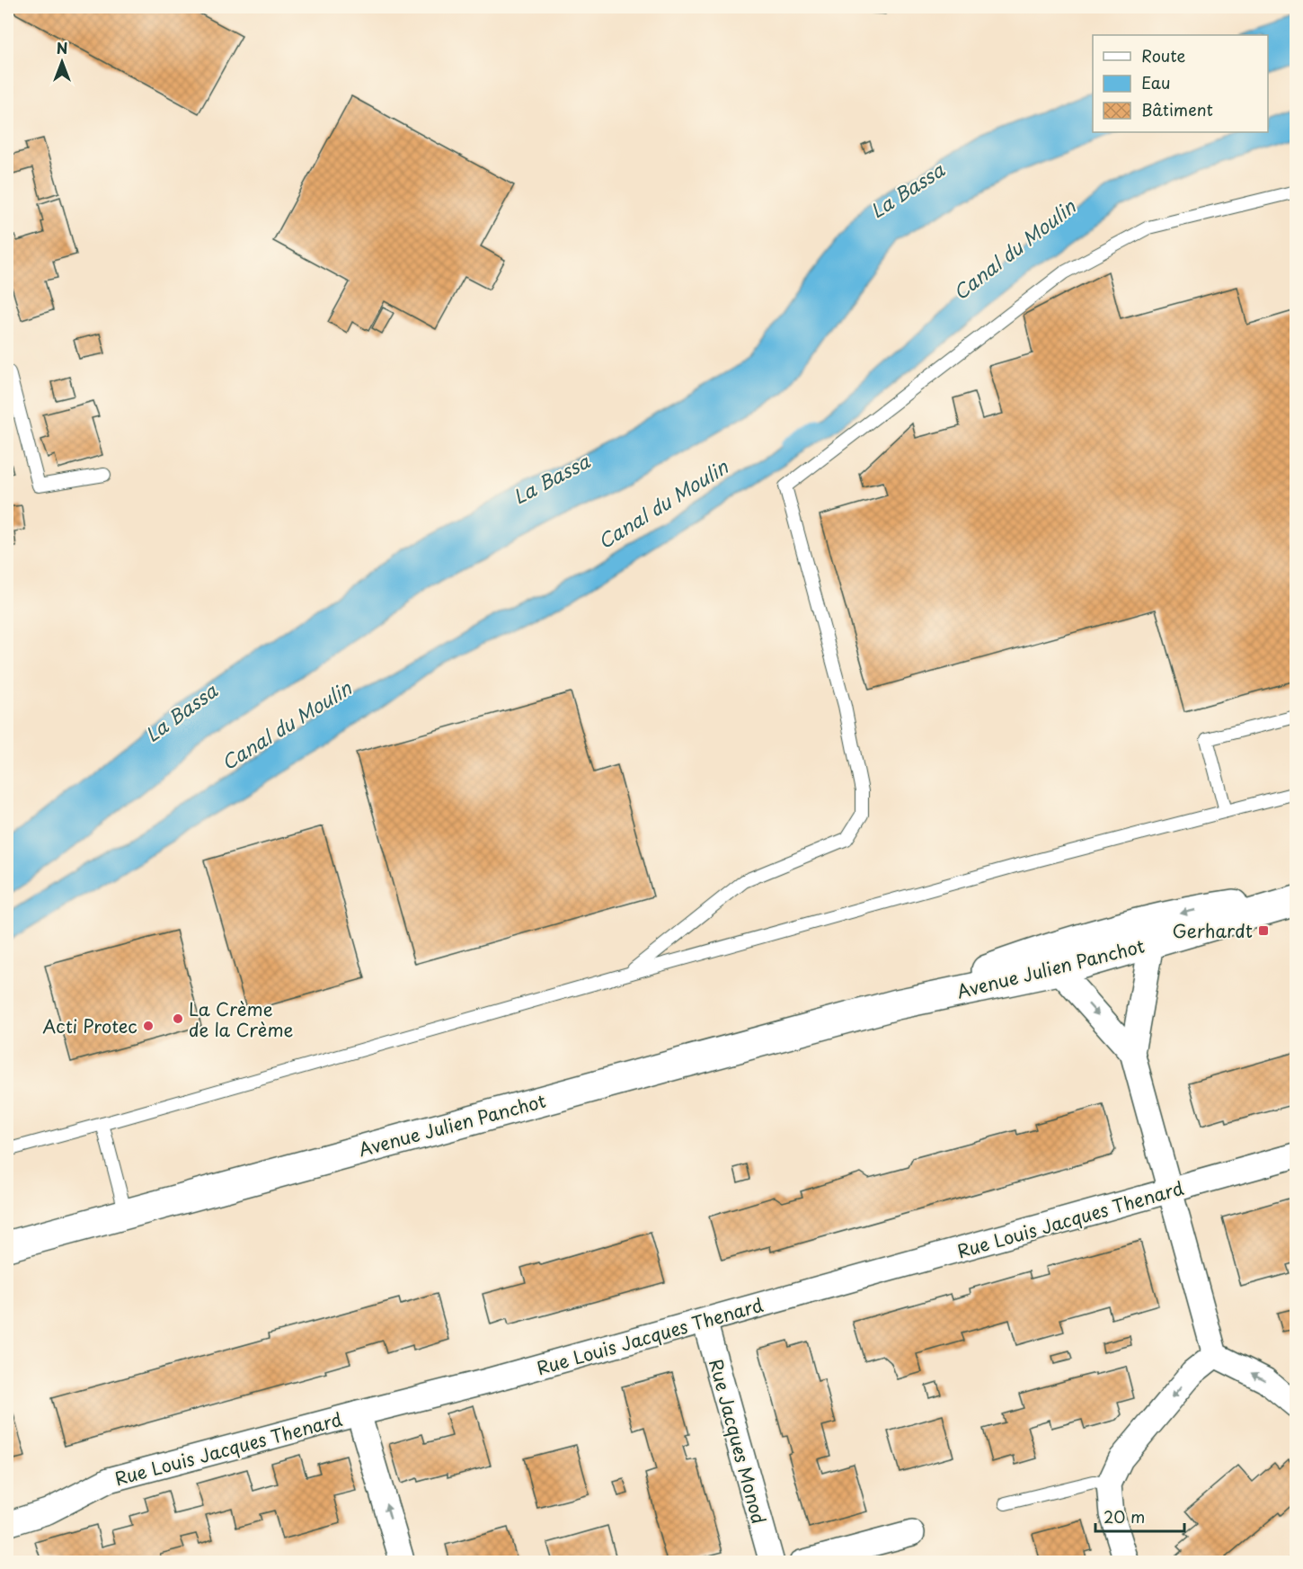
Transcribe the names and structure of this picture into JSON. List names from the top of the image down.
{
  "streets": {
    "main road": ["Avenue Julien Panchot"],
    "street": ["Rue Louis Jacques Thenard", "Rue Jacques Monod"]
  },
  "crossings": [
    ["Rue Louis Jacques Thenard", "Rue Jacques Monod"]
  ],
  "water": ["La Bassa", "Canal du Moulin"],
  "places": {
    "transit": ["Gerhardt"],
    "other": ["La Crème de la Crème", "Acti Protec"]
  },
  "legend": ["Route", "Eau", "Bâtiment"],
  "scale_bar": "20 m",
  "north": "top"
}
